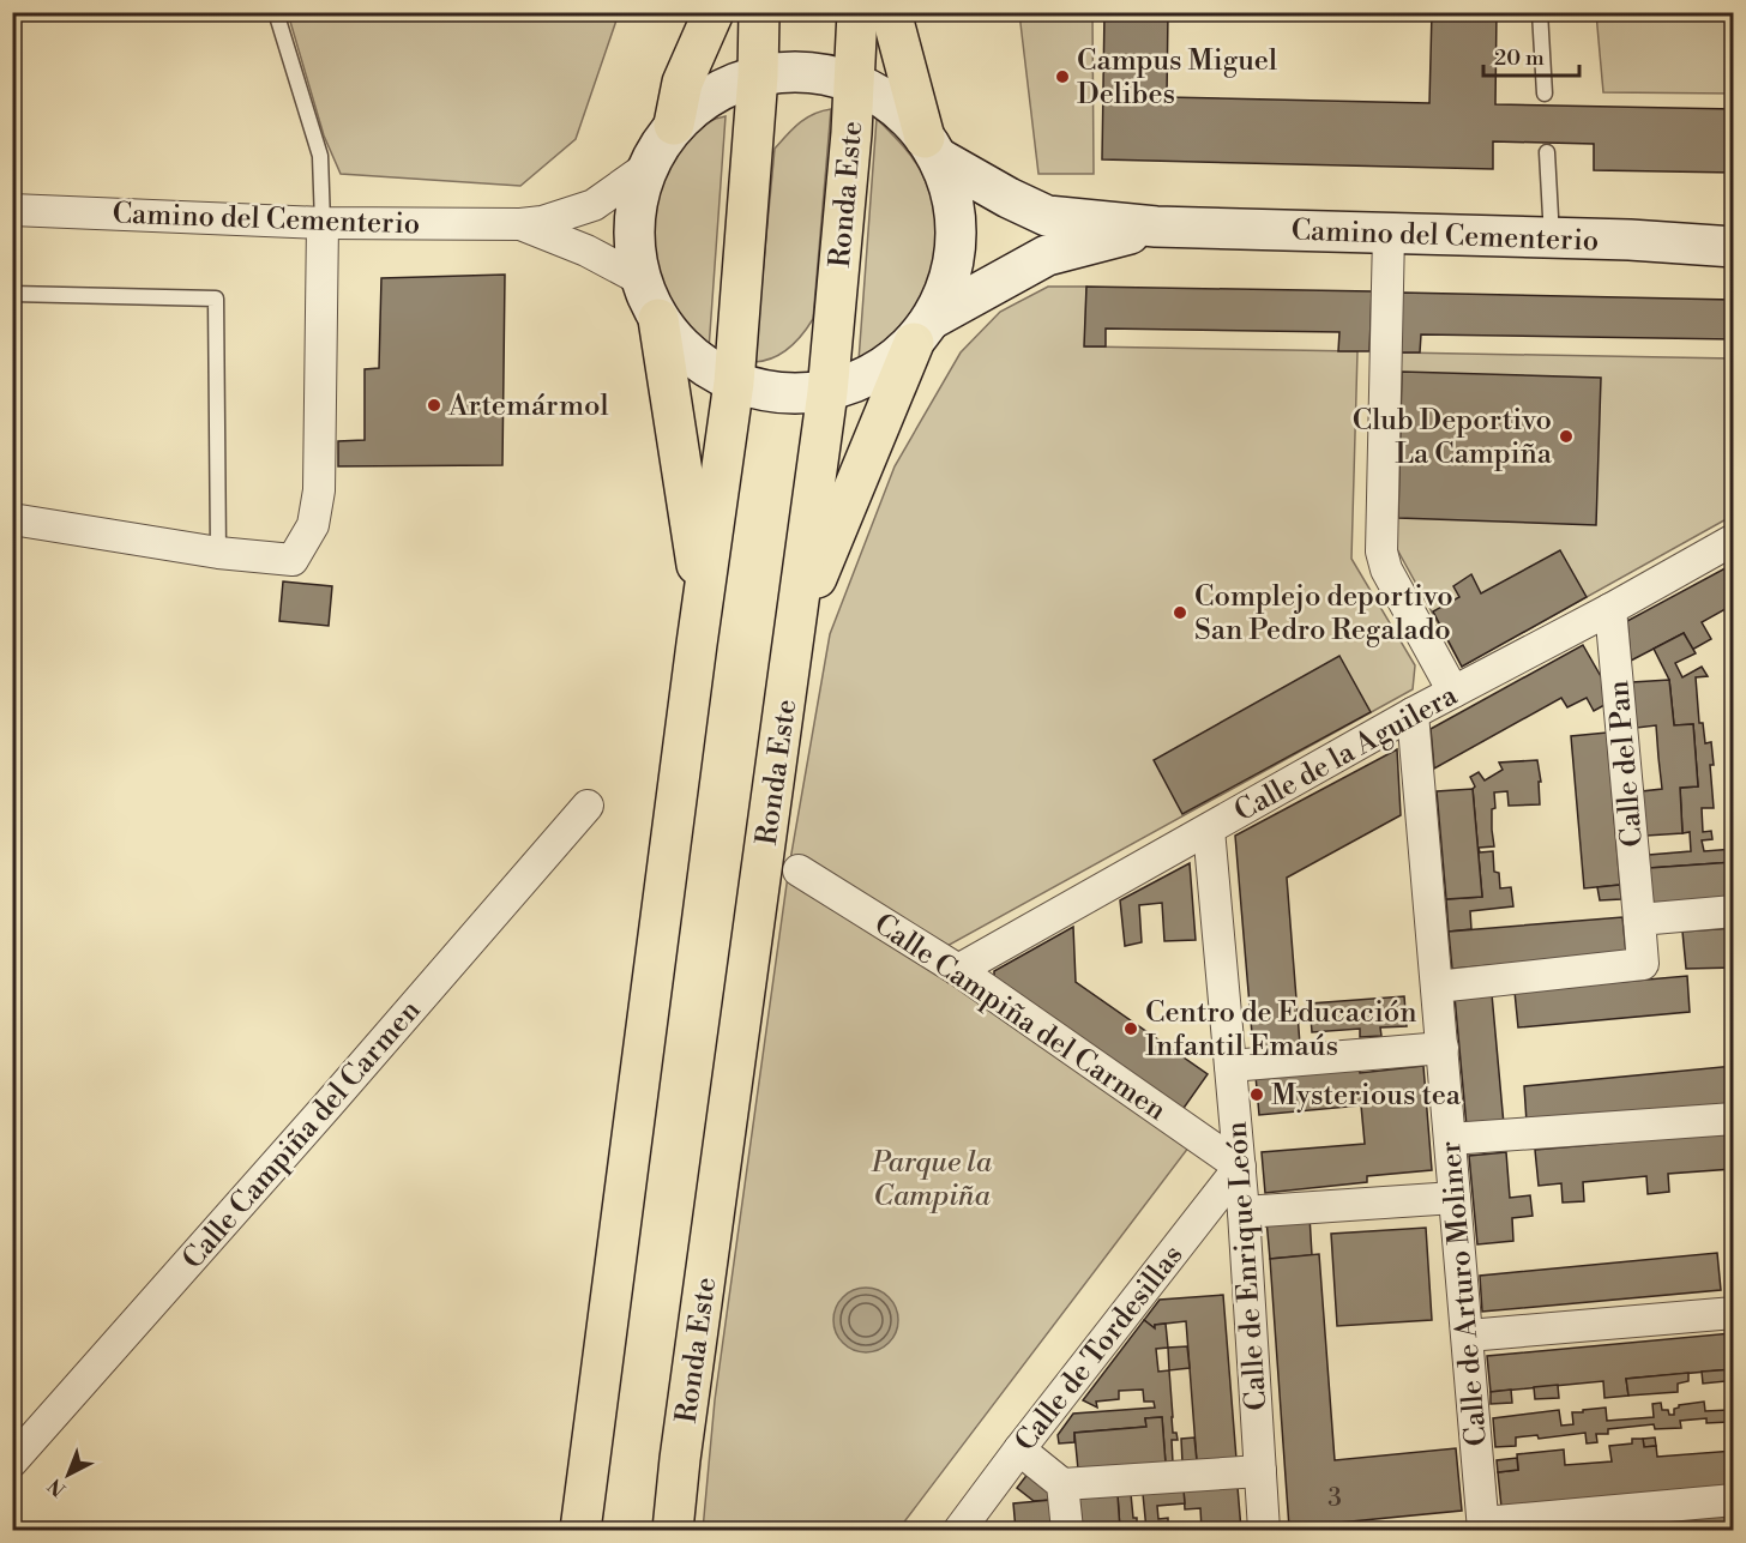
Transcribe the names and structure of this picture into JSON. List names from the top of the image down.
{
  "streets": {
    "highway": ["Ronda Este"],
    "main road": ["Camino del Cementerio"],
    "street": [
      "Calle de la Aguilera",
      "Calle del Pan",
      "Calle Campiña del Carmen",
      "Calle de Enrique León",
      "Calle de Arturo Moliner",
      "Calle de Tordesillas"
    ]
  },
  "crossings": [
    ["Ronda Este", "Camino del Cementerio"],
    ["Calle de la Aguilera", "Calle del Pan"],
    ["Calle de la Aguilera", "Calle Campiña del Carmen"],
    ["Calle de la Aguilera", "Calle de Enrique León"],
    ["Calle de la Aguilera", "Calle de Arturo Moliner"],
    ["Calle del Pan", "Calle de Arturo Moliner"],
    ["Calle Campiña del Carmen", "Calle de Enrique León"],
    ["Calle Campiña del Carmen", "Calle de Tordesillas"],
    ["Calle de Enrique León", "Calle de Tordesillas"]
  ],
  "parks": ["Parque la Campiña"],
  "places": [
    "Campus Miguel Delibes",
    "Artemármol",
    "Club Deportivo La Campiña",
    "Complejo deportivo San Pedro Regalado",
    "Centro de Educación Infantil Emaús",
    "Mysterious tea"
  ],
  "house_numbers": ["3"],
  "scale_bar": "20 m",
  "north": "bottom left"
}
